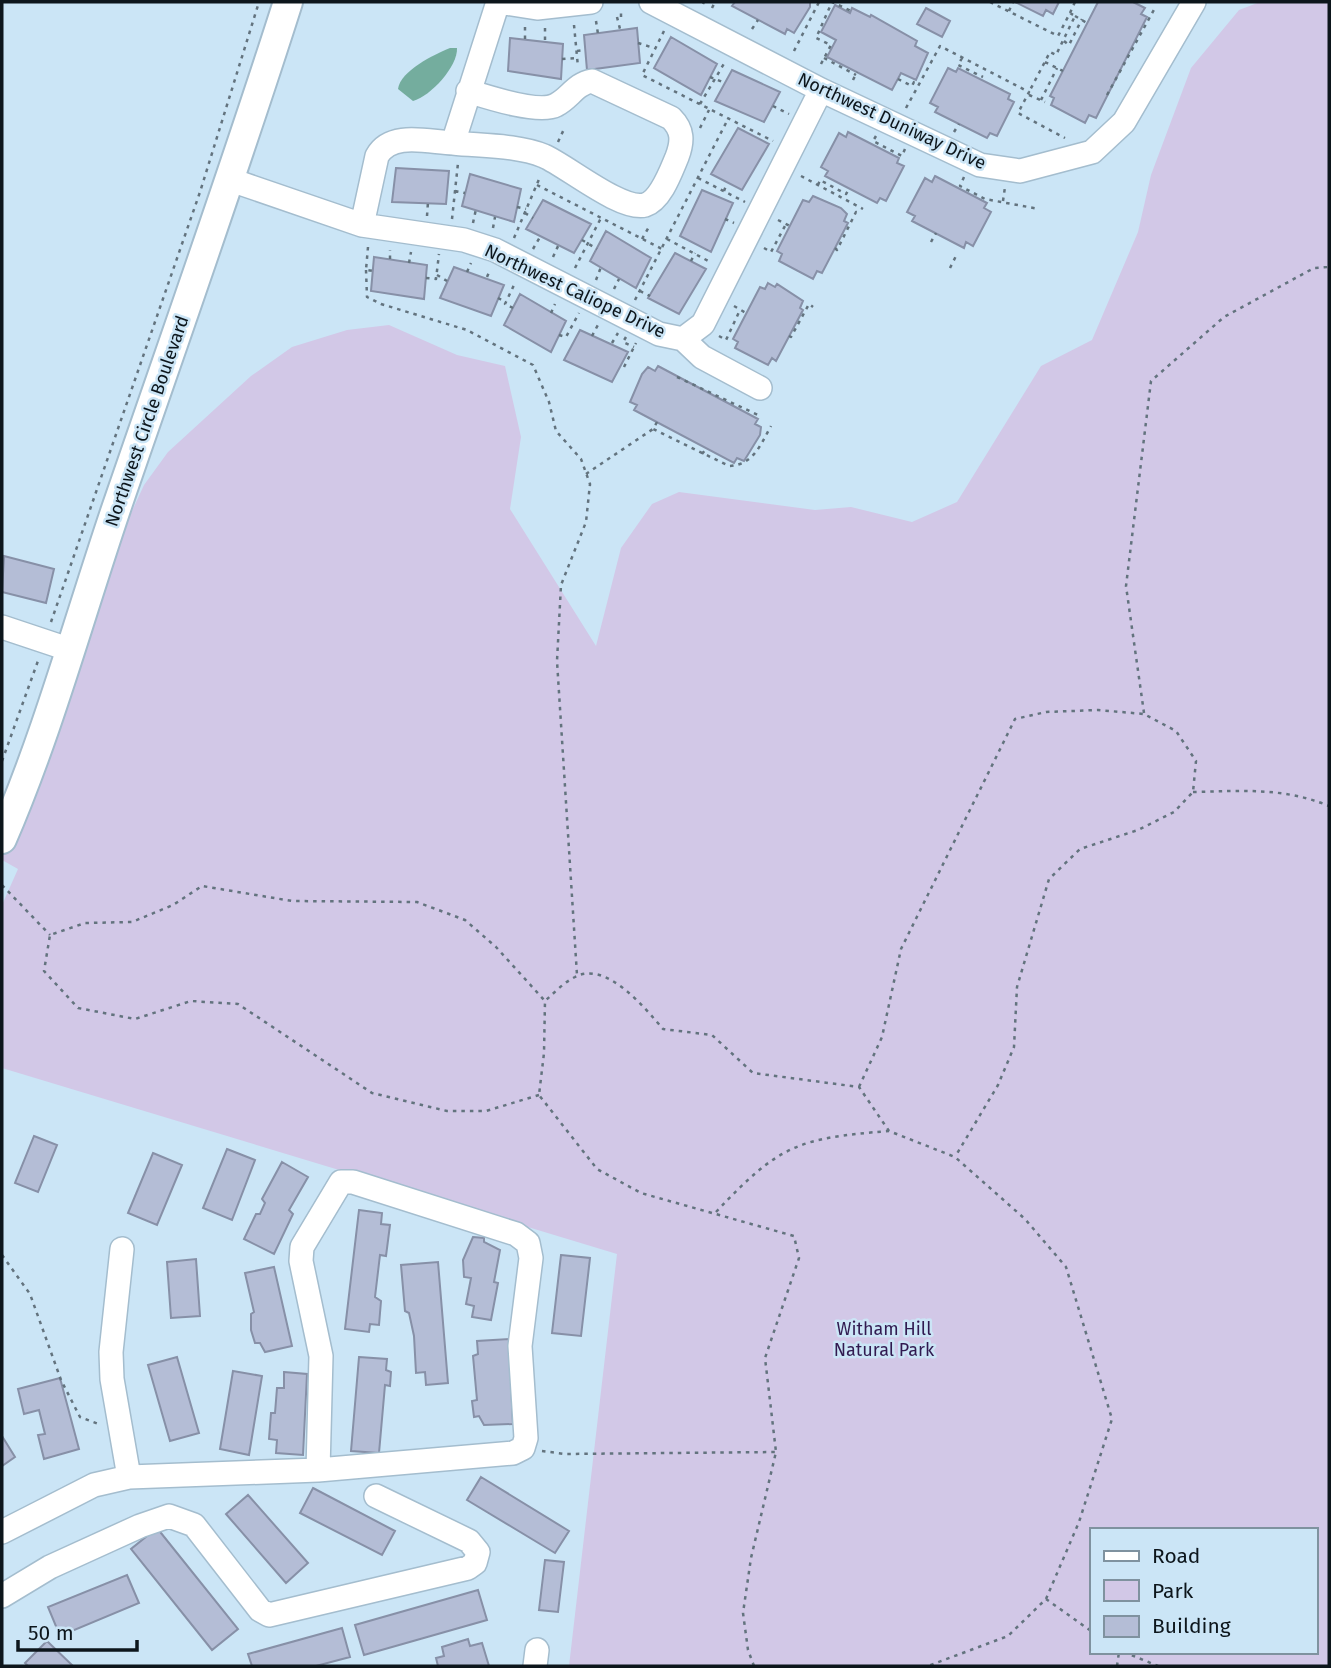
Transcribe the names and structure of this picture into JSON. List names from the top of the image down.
{
  "streets": {
    "main road": ["Northwest Circle Boulevard"],
    "street": ["Northwest Duniway Drive", "Northwest Caliope Drive"]
  },
  "crossings": [
    ["Northwest Duniway Drive", "Northwest Caliope Drive"],
    ["Northwest Caliope Drive", "Northwest Circle Boulevard"]
  ],
  "parks": ["Witham Hill Natural Park"],
  "legend": ["Road", "Park", "Building"],
  "scale_bar": "50 m"
}
